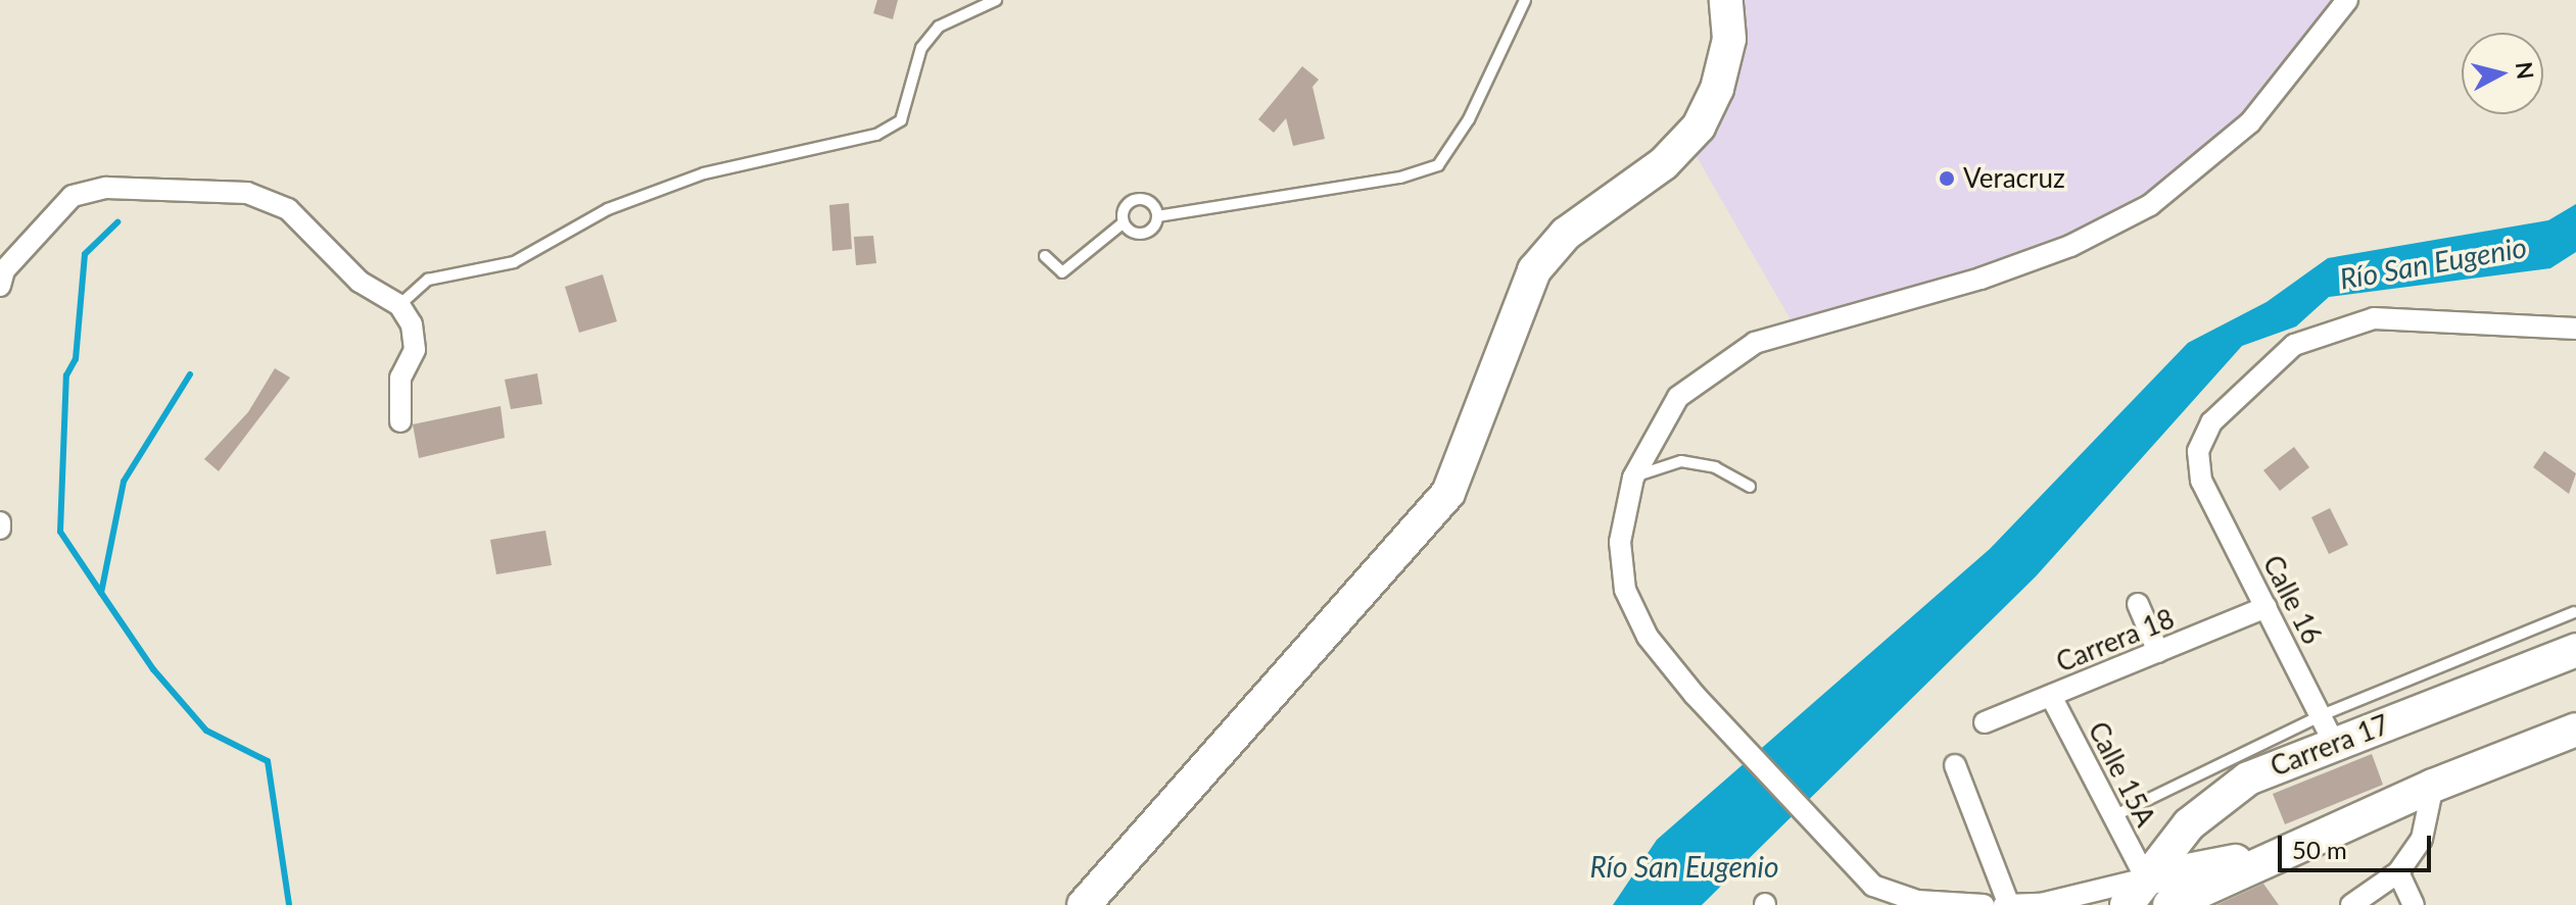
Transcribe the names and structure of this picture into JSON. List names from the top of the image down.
{
  "streets": {
    "main road": ["Carrera 17"],
    "street": ["Calle 16", "Carrera 18", "Calle 15A"]
  },
  "crossings": [
    ["Calle 16", "Carrera 18"],
    ["Calle 16", "Carrera 17"],
    ["Carrera 18", "Calle 15A"],
    ["Carrera 17", "Calle 15A"]
  ],
  "water": ["Río San Eugenio"],
  "places": ["Veracruz"],
  "scale_bar": "50 m",
  "north": "right"
}
